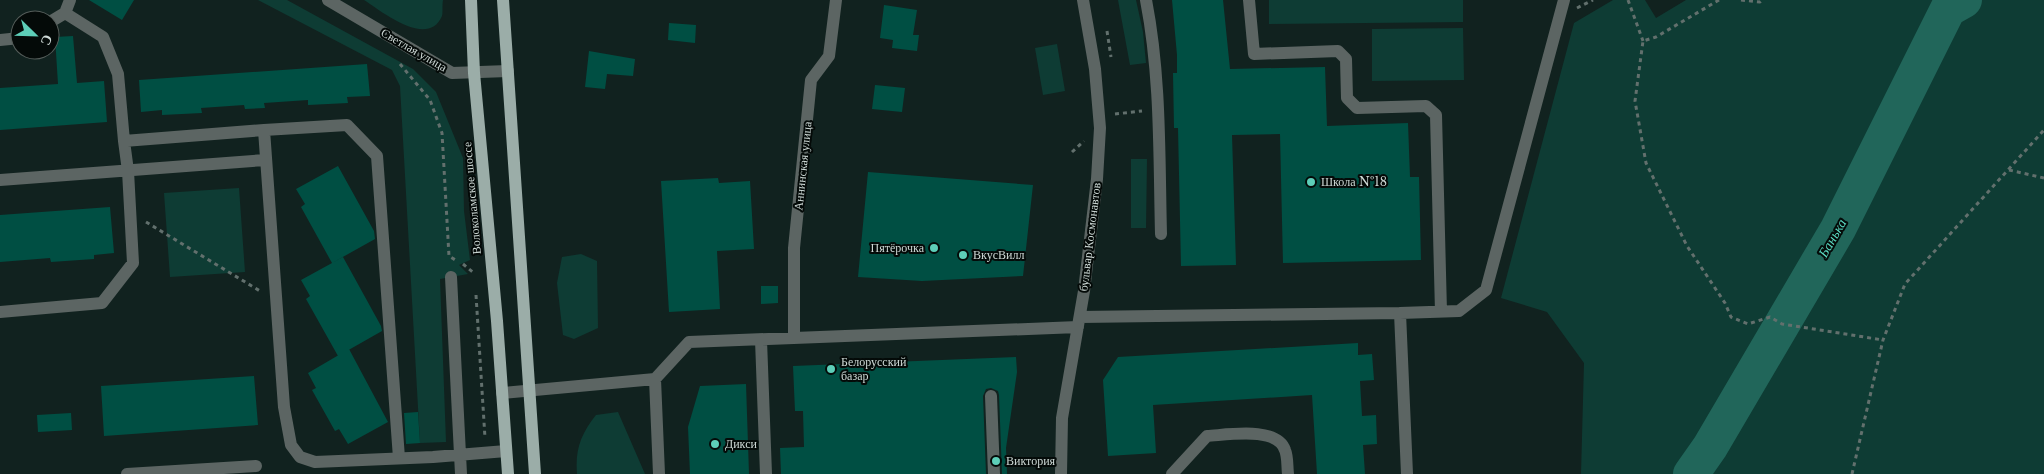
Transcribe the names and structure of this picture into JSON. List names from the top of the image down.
{
  "streets": {
    "main road": ["Волоколамское шоссе"],
    "street": ["Светлая улица", "Аннинская улица", "бульвар Космонавтов"]
  },
  "crossings": [
    ["Светлая улица", "Волоколамское шоссе"]
  ],
  "water": ["Банька"],
  "places": [
    "Школа №18",
    "Пятёрочка",
    "ВкусВилл",
    "Белорусский базар",
    "Дикси",
    "Виктория"
  ],
  "north": "bottom right"
}
